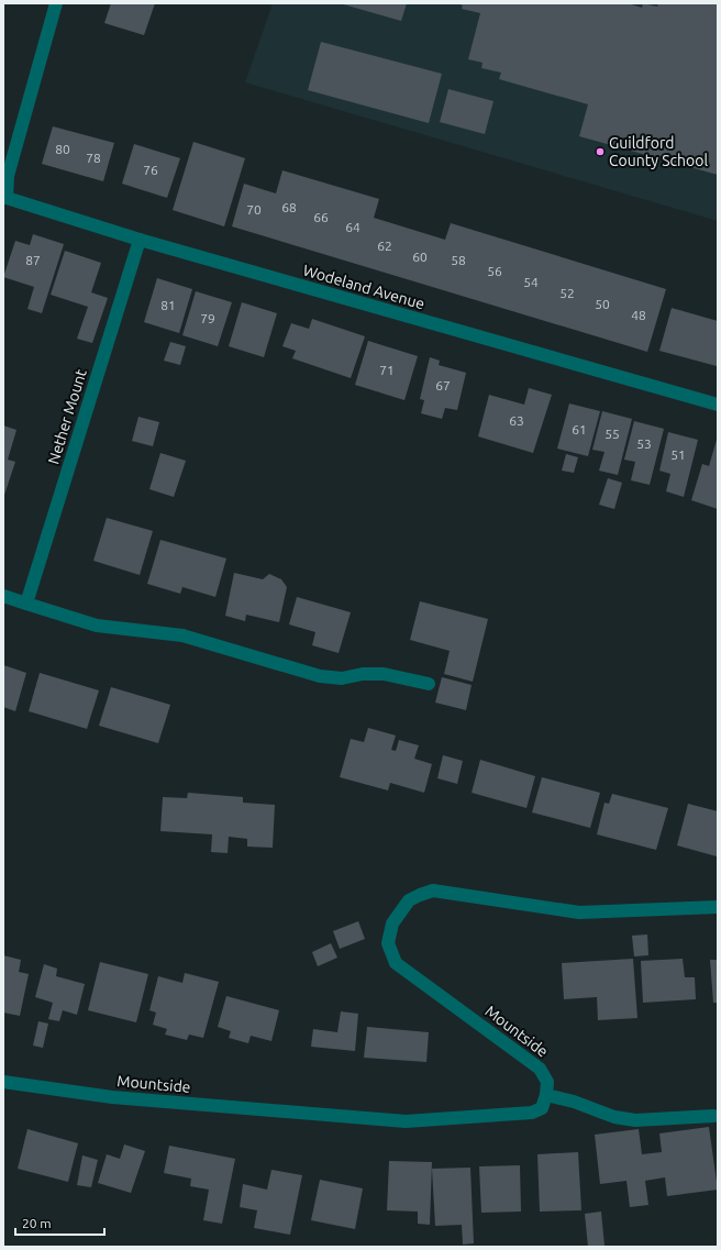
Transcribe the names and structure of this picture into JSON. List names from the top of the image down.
{
  "streets": {
    "street": ["Wodeland Avenue", "Nether Mount", "Mountside"]
  },
  "crossings": [
    ["Wodeland Avenue", "Nether Mount"]
  ],
  "places": ["Guildford County School"],
  "house_numbers": [
    "80",
    "78",
    "76",
    "68",
    "70",
    "66",
    "64",
    "62",
    "60",
    "87",
    "58",
    "56",
    "54",
    "52",
    "50",
    "81",
    "48",
    "79",
    "71",
    "67",
    "63",
    "61",
    "55",
    "53",
    "51"
  ],
  "scale_bar": "20 m"
}
